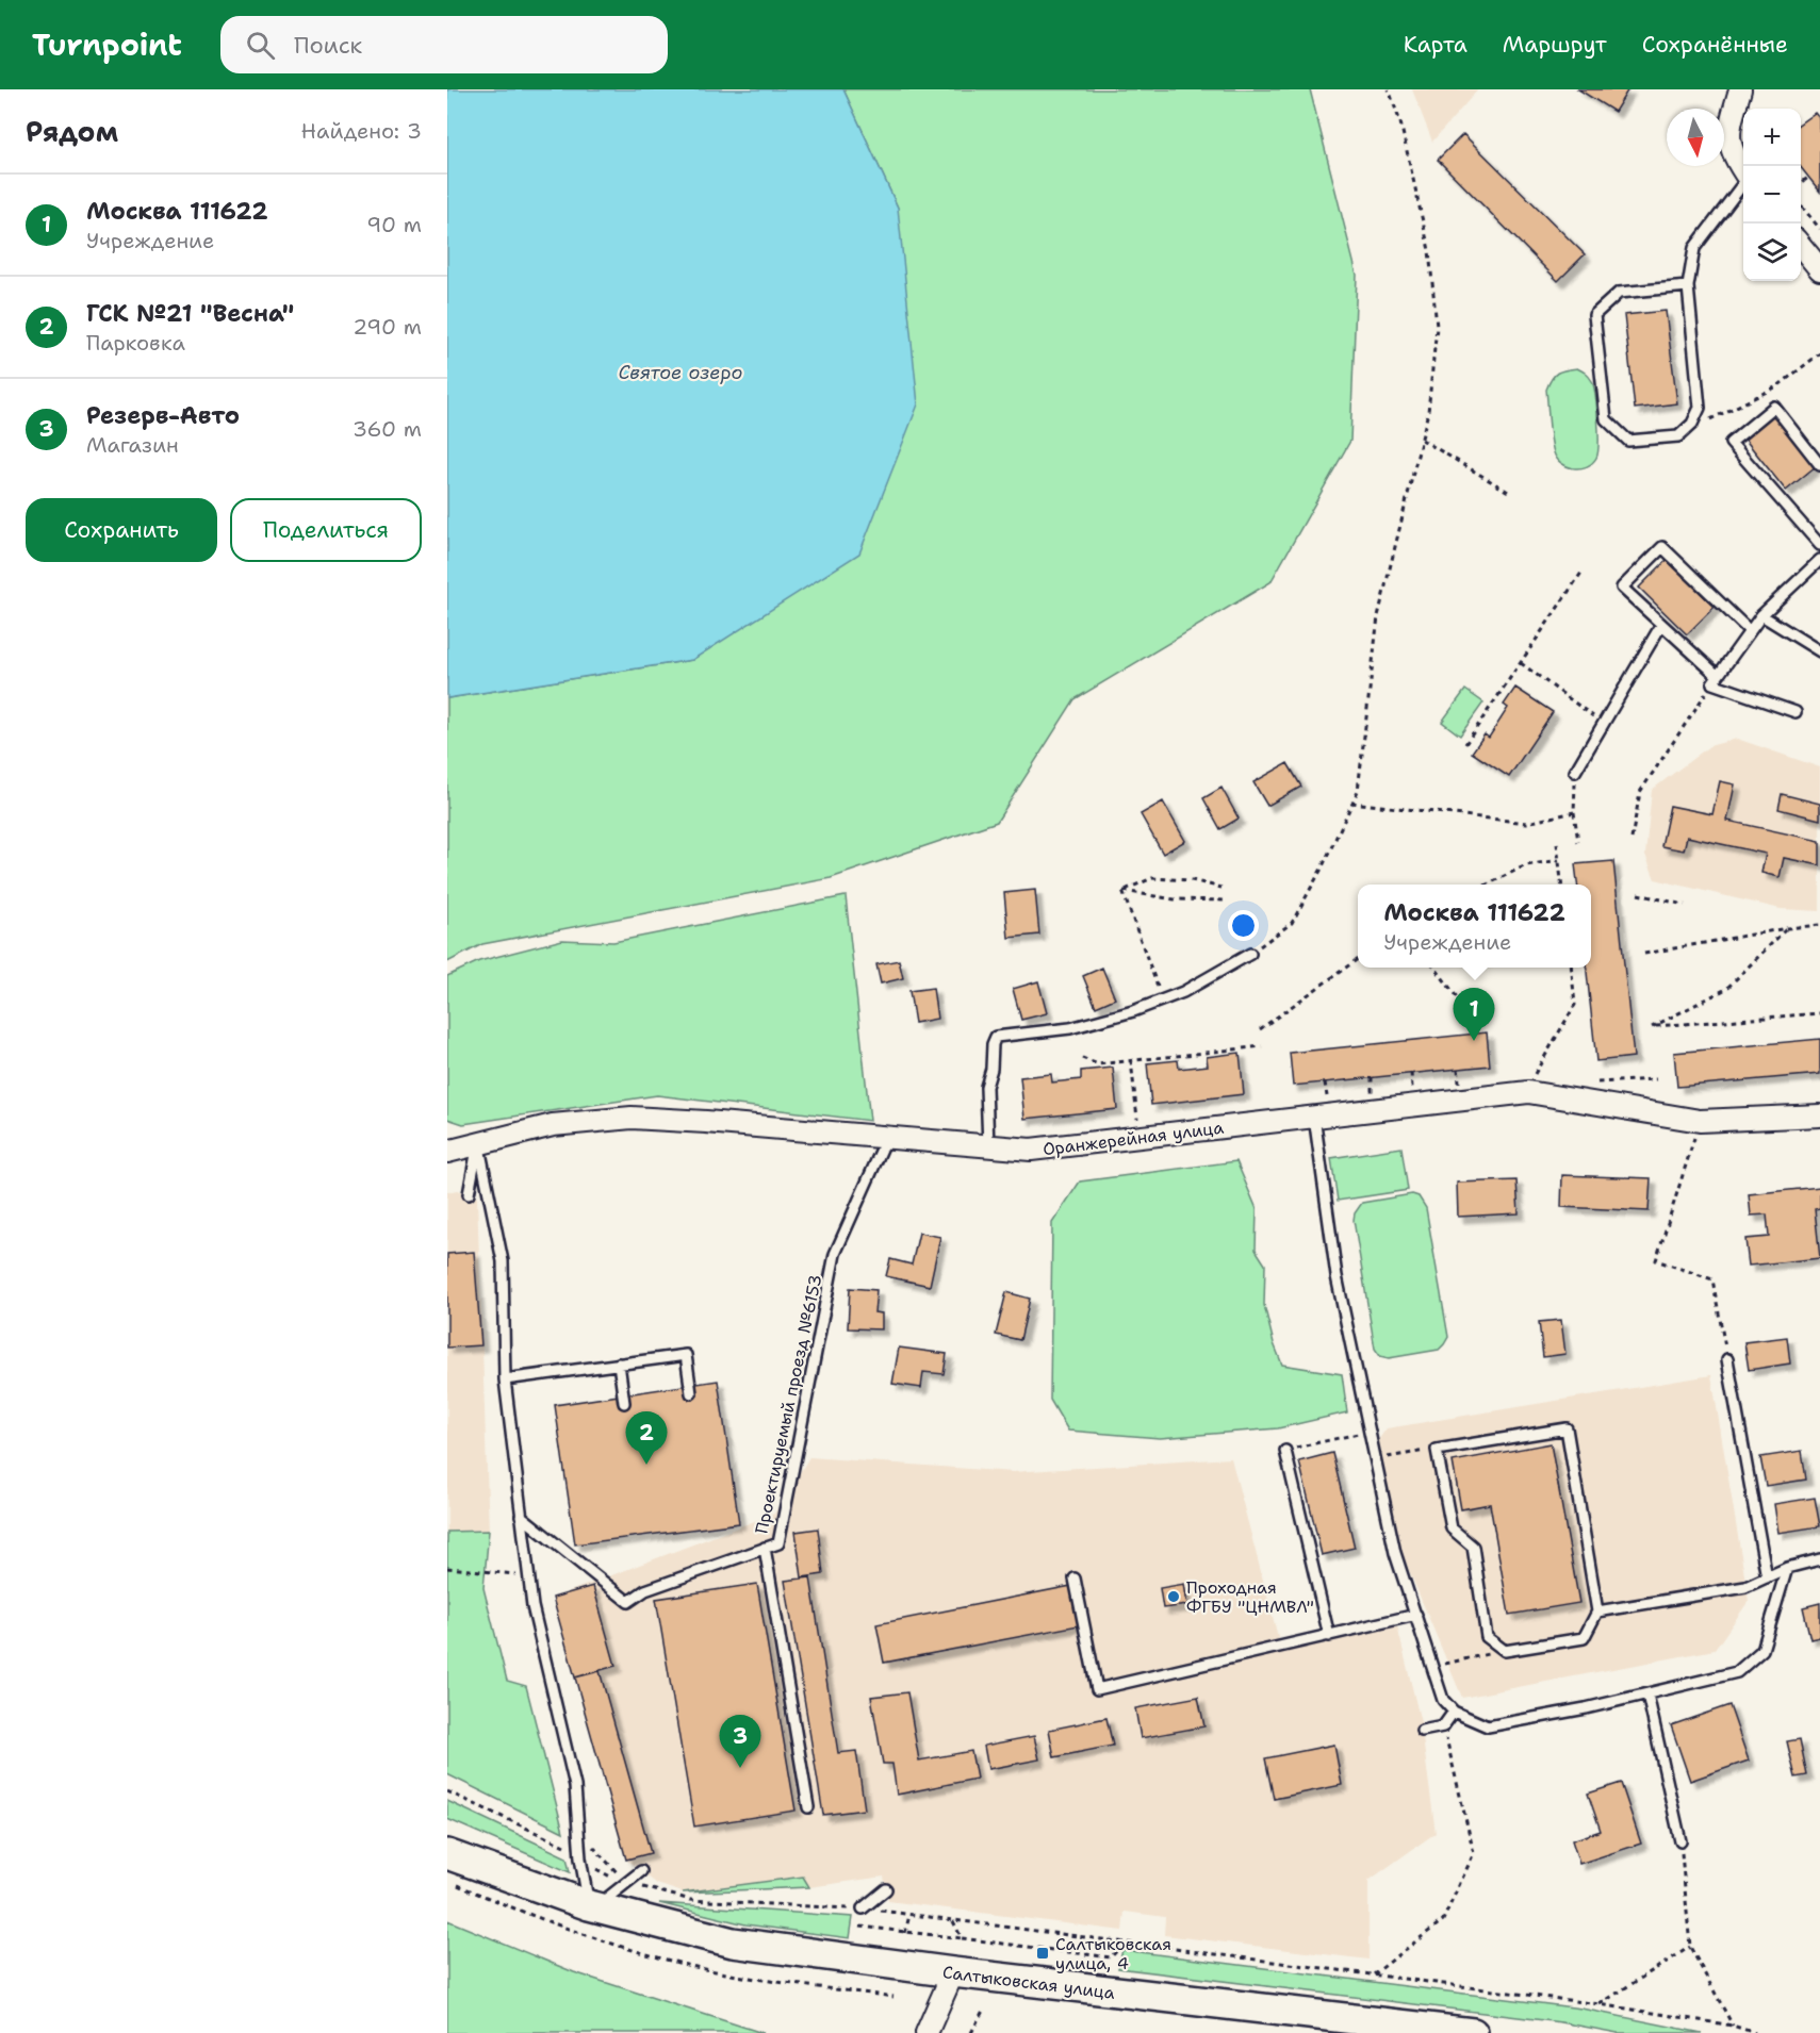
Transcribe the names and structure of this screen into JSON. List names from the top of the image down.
{
  "streets": {
    "main road": ["Салтыковская улица"],
    "street": ["Оранжерейная улица"],
    "lane": ["Проектируемый проезд №6153"]
  },
  "crossings": [
    ["Оранжерейная улица", "Проектируемый проезд №6153"]
  ],
  "water": ["Святое озеро"],
  "places": {
    "other": ["Проходная ФГБУ \"ЦНМВЛ\""],
    "transit": ["Салтыковская улица, 4"]
  },
  "north": "bottom",
  "page": {
    "header": "Turnpoint",
    "search": "Поиск",
    "nav": ["Карта", "Маршрут", "Сохранённые"],
    "heading": ["Рядом", "Найдено: 3"],
    "map_buttons": ["+", "−"],
    "list": [
      {
        "mark": "1",
        "name": "Москва 111622",
        "note": "Учреждение",
        "value": "90 m"
      },
      {
        "mark": "2",
        "name": "ГСК №21 \"Весна\"",
        "note": "Парковка",
        "value": "290 m"
      },
      {
        "mark": "3",
        "name": "Резерв-Авто",
        "note": "Магазин",
        "value": "360 m"
      }
    ],
    "buttons": ["Сохранить", "Поделиться"],
    "popup": ["Москва 111622", "Учреждение"],
    "pins": ["1", "2", "3"]
  }
}
